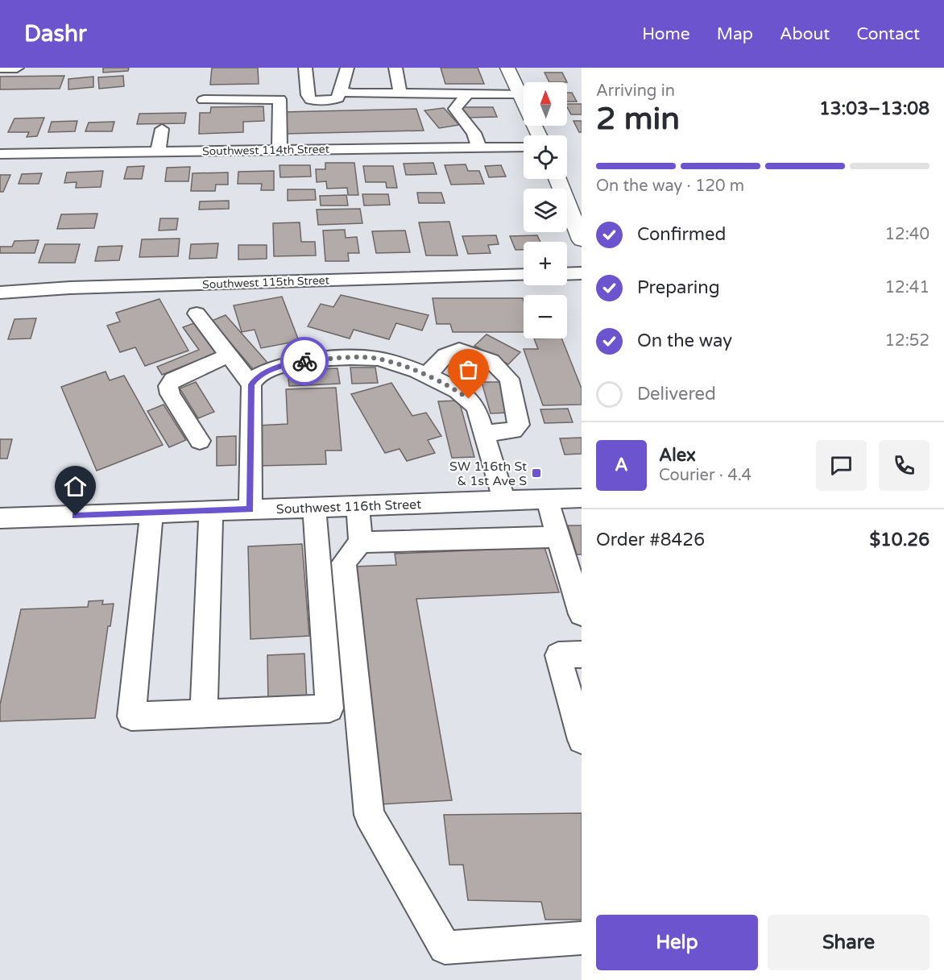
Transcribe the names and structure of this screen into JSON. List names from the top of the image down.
{
  "streets": {
    "street": ["Southwest 114th Street", "Southwest 115th Street", "Southwest 116th Street"]
  },
  "places": {
    "transit": ["SW 116th St & 1st Ave S"]
  },
  "north": "top",
  "page": {
    "header": "Dashr",
    "nav": [
      "Home",
      "Map",
      "About",
      "Contact"
    ],
    "heading": ["2 min", "Arriving in", "13:03–13:08"],
    "panel": [
      "Alex",
      "Courier · 4.4",
      "Order #8426",
      "$10.26"
    ],
    "map_buttons": ["+", "−"],
    "bar": "On the way · 120 m",
    "list": [
      ["Confirmed", "12:40"],
      ["Preparing", "12:41"],
      ["On the way", "12:52"],
      "Delivered"
    ],
    "round": "A",
    "buttons": ["Help", "Share"]
  }
}
